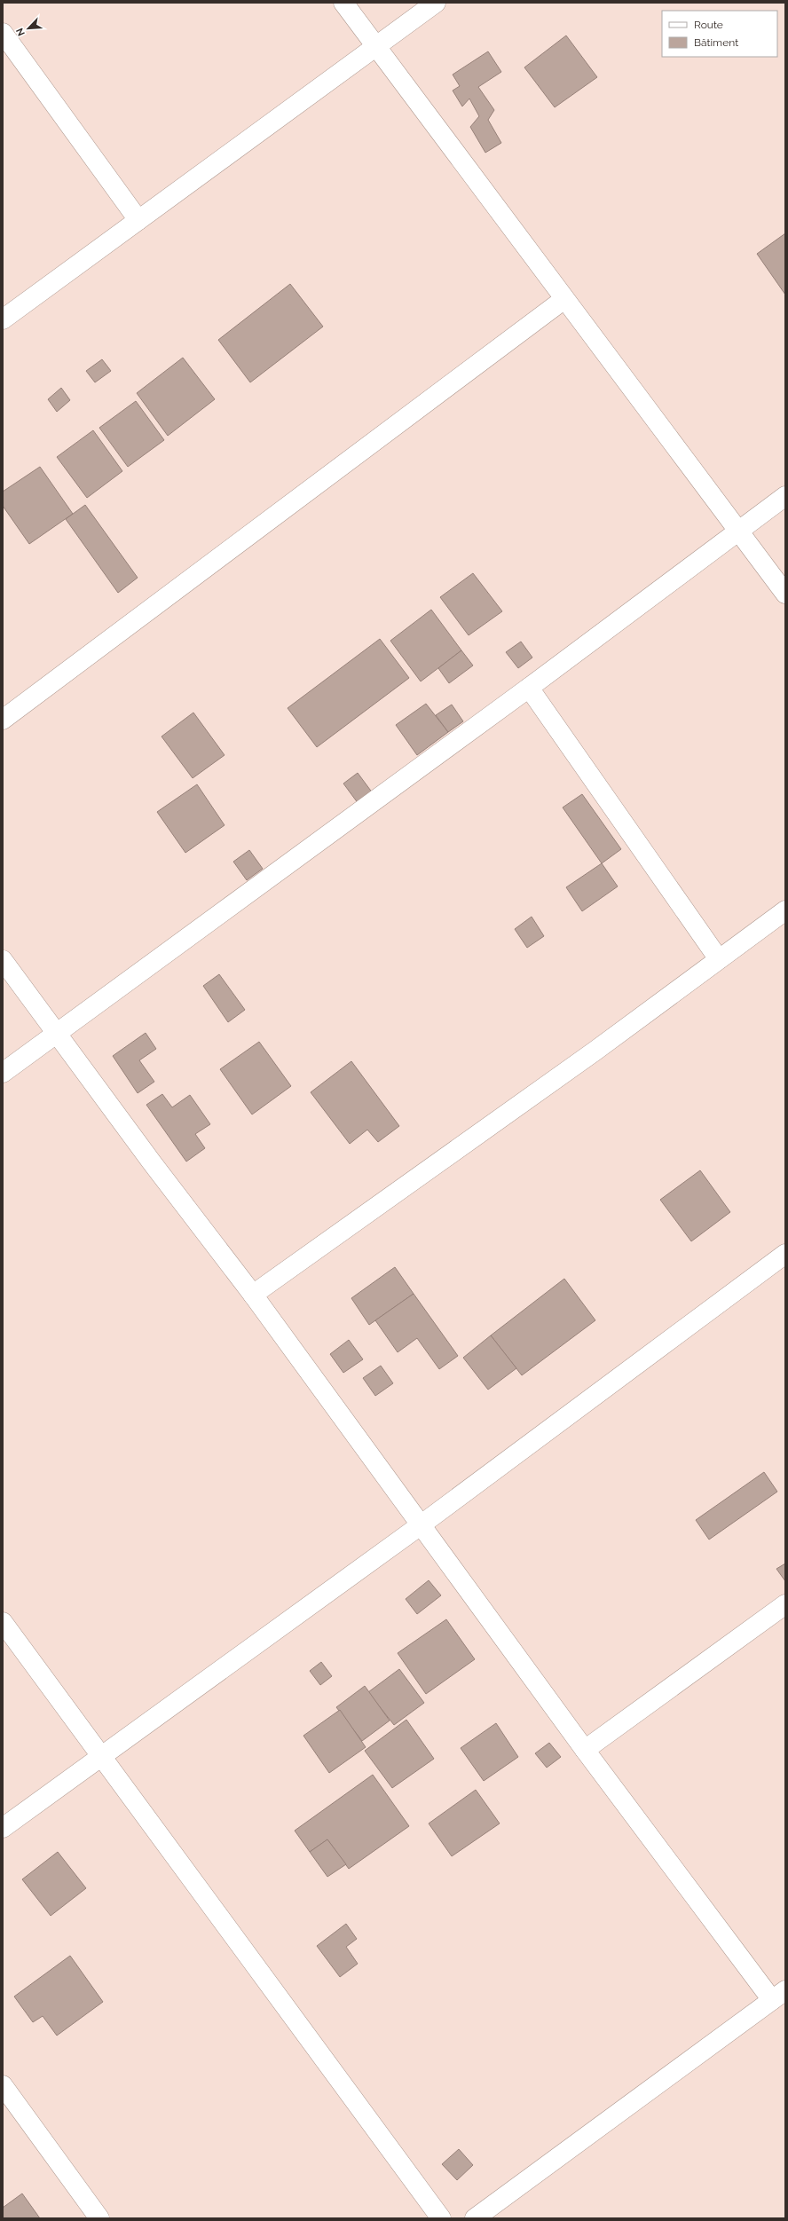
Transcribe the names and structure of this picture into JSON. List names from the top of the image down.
{
  "legend": ["Route", "Bâtiment"],
  "north": "bottom left"
}
